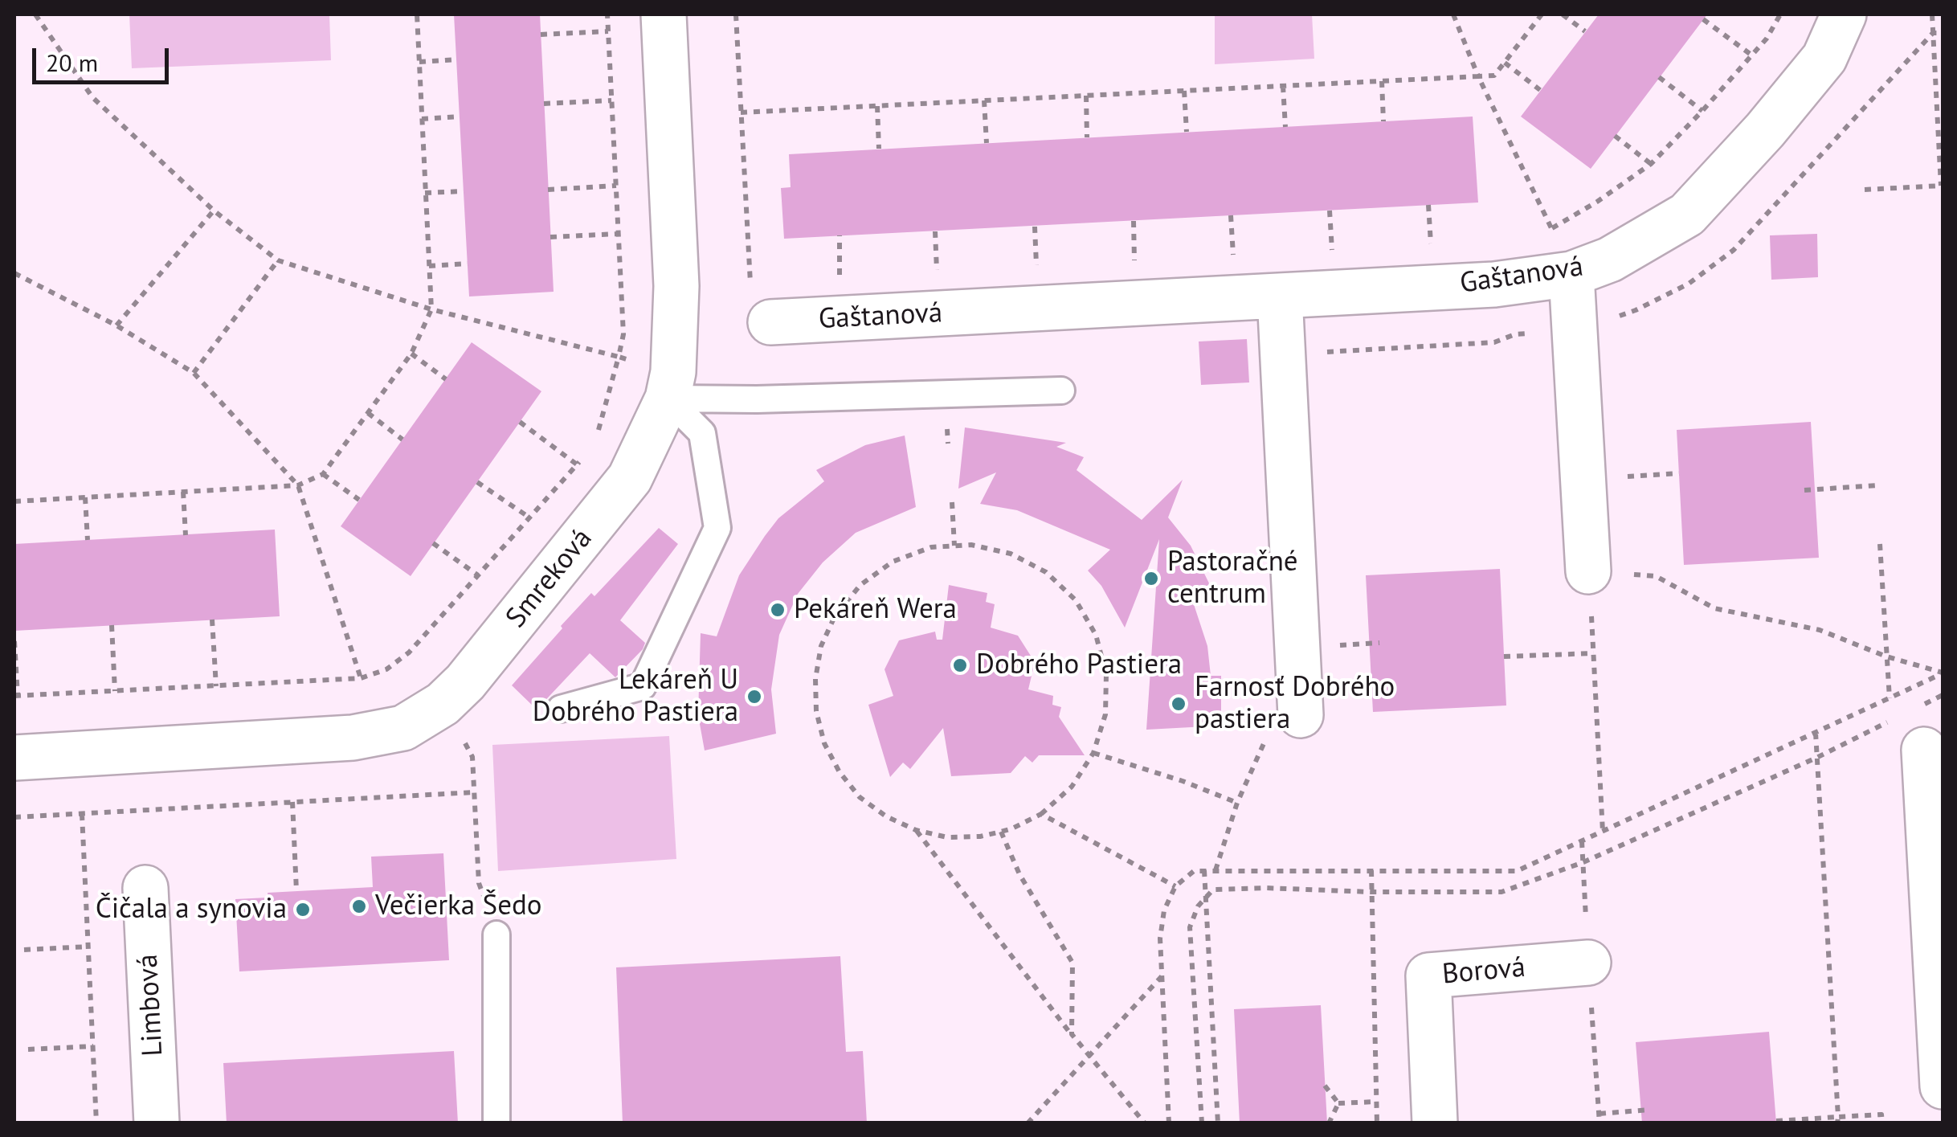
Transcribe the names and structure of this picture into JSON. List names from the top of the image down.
{
  "streets": {
    "street": [
      "Gaštanová",
      "Smreková",
      "Borová",
      "Limbová"
    ]
  },
  "places": [
    "Pastoračné centrum",
    "Pekáreň Wera",
    "Dobrého Pastiera",
    "Lekáreň U Dobrého Pastiera",
    "Farnosť Dobrého pastiera",
    "Večierka Šedo",
    "Čičala a synovia"
  ],
  "scale_bar": "20 m"
}
